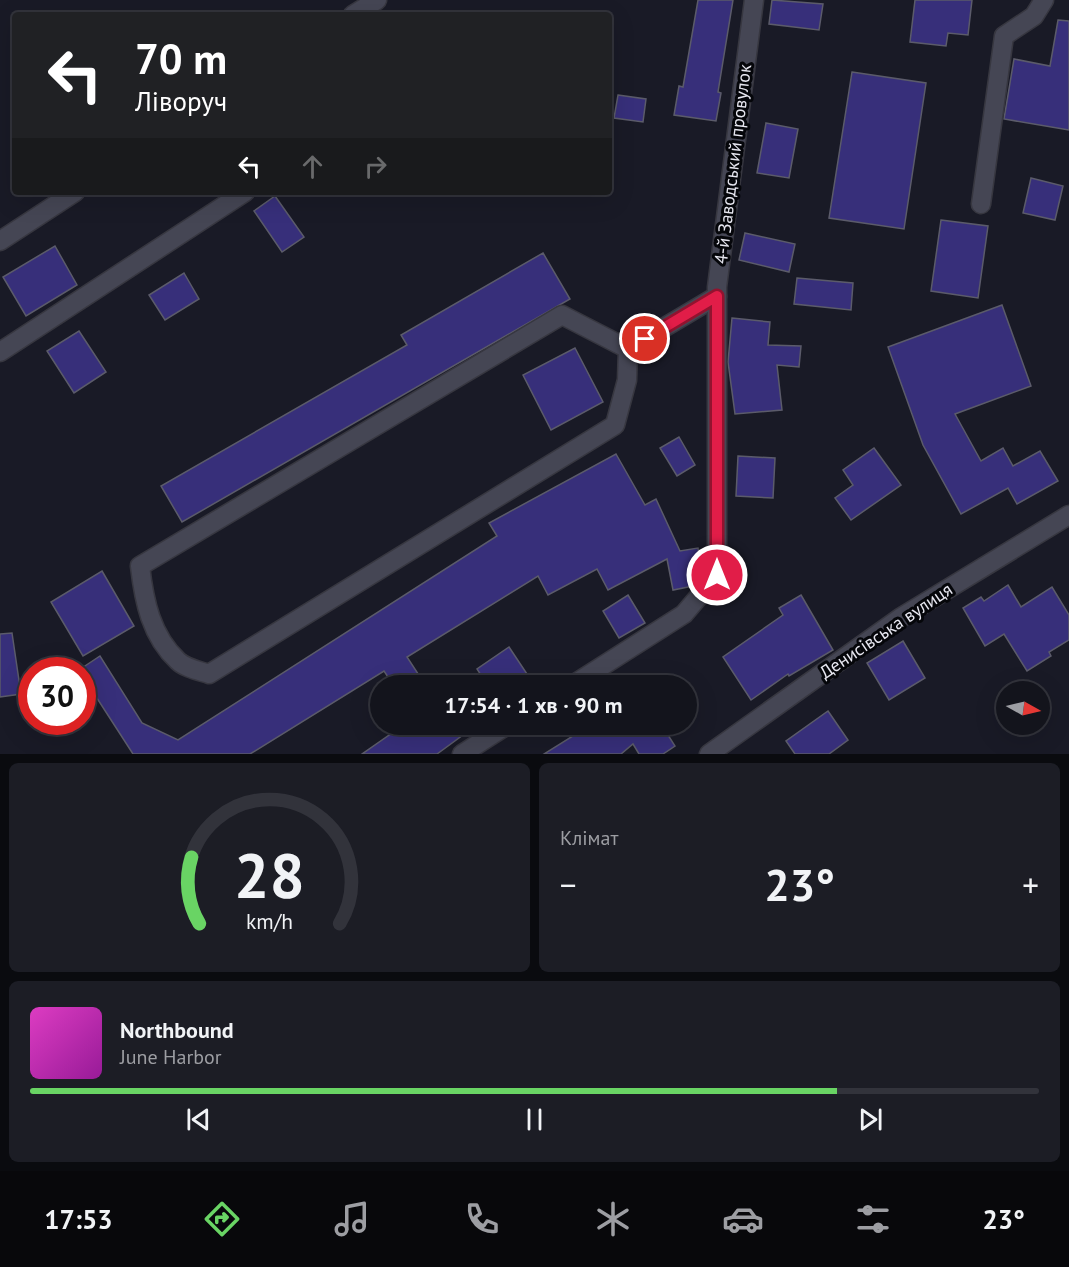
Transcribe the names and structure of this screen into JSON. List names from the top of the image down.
{
  "streets": {
    "street": ["4-й Заводський провулок", "Денисівська вулиця"]
  },
  "north": "right",
  "page": {
    "turn": ["70 m", "Ліворуч"],
    "limit": "30",
    "trip": "17:54 · 1 хв · 90 m",
    "tile": "Клімат",
    "heat": ["−", "23°", "+"],
    "song": ["Northbound", "June Harbor"],
    "tabs": ["17:53", "23°"],
    "gauge": ["28", "km/h"]
  }
}
